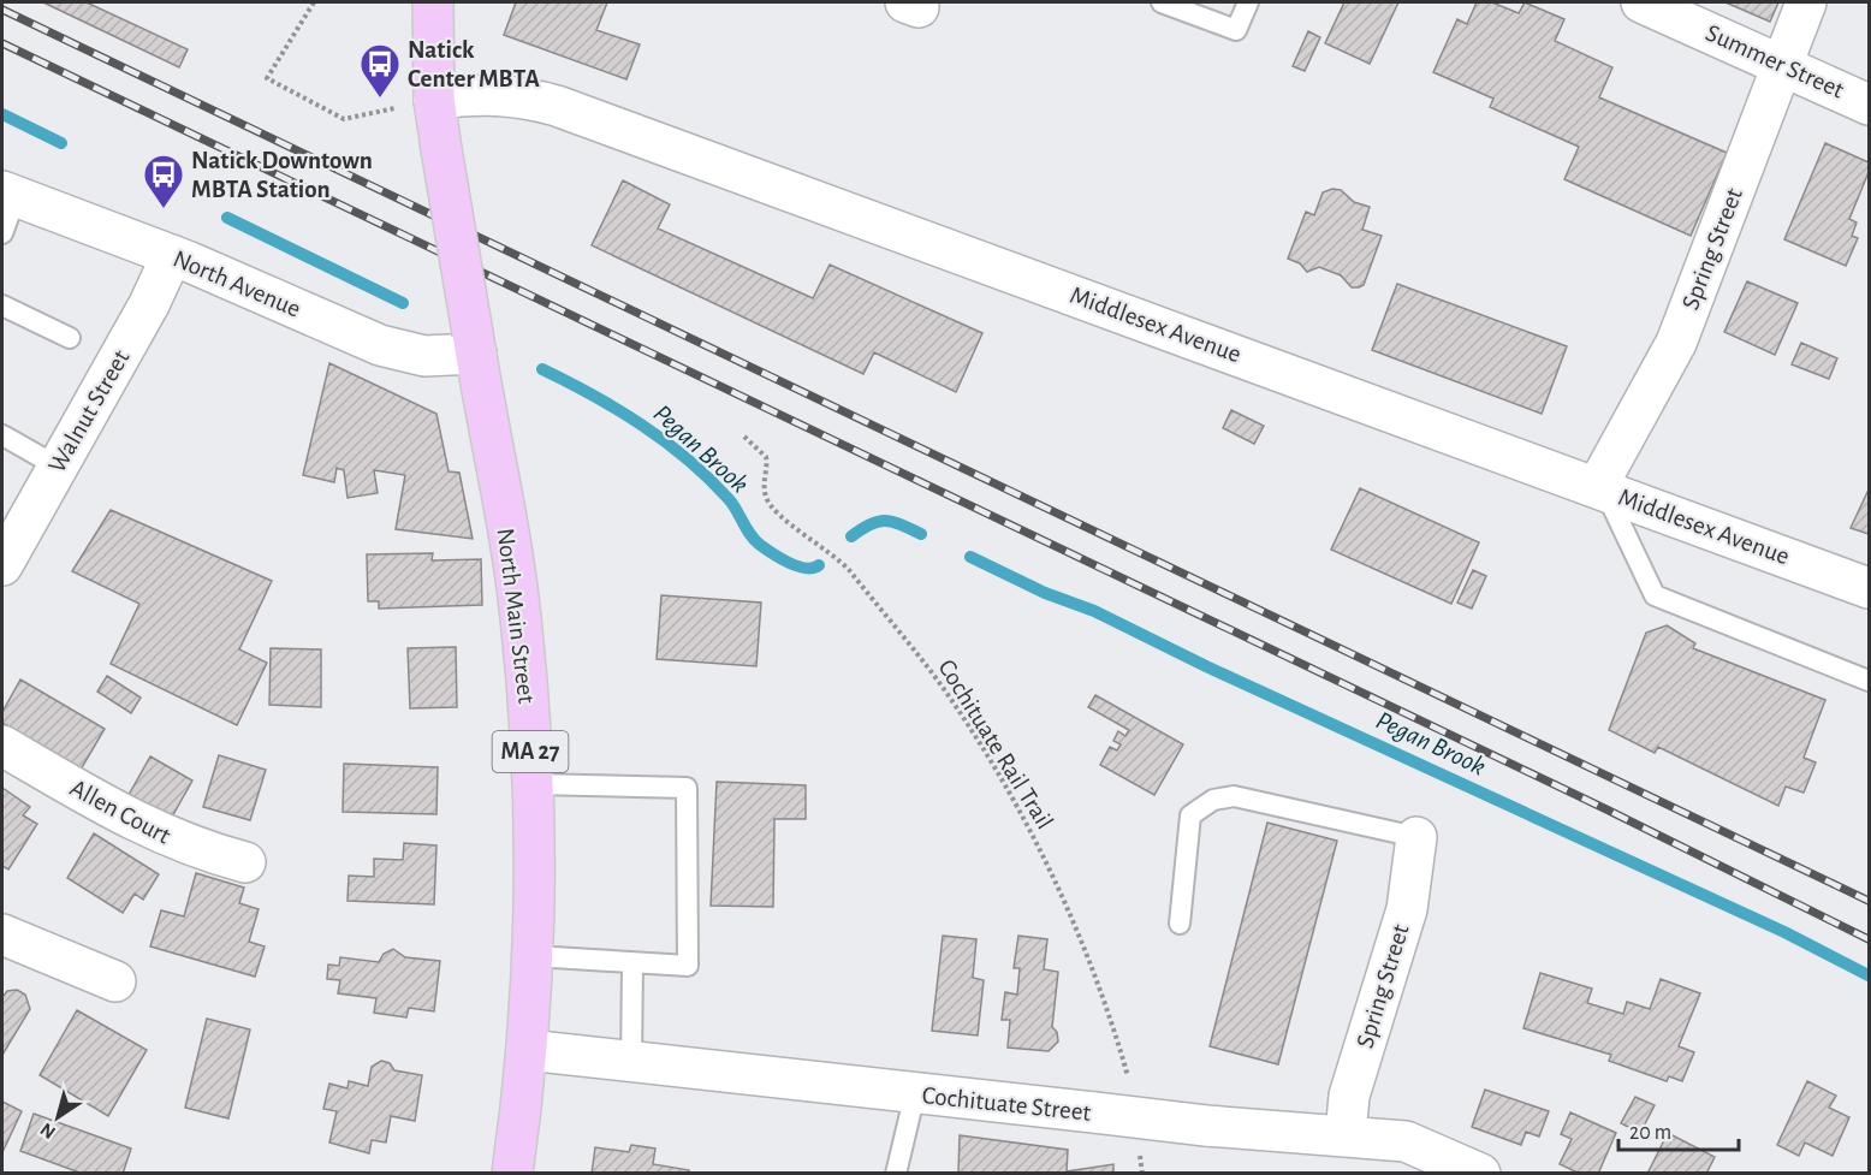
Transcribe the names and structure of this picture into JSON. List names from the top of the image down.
{
  "streets": {
    "main road": ["North Main Street", "MA 27"],
    "street": [
      "Summer Street",
      "Spring Street",
      "North Avenue",
      "Middlesex Avenue",
      "Walnut Street",
      "Allen Court",
      "Cochituate Street"
    ],
    "path": ["Cochituate Rail Trail"]
  },
  "crossings": [
    ["Summer Street", "Spring Street"],
    ["Spring Street", "Middlesex Avenue"],
    ["Spring Street", "Cochituate Street"],
    ["North Avenue", "Walnut Street"],
    ["North Avenue", "North Main Street"],
    ["Middlesex Avenue", "North Main Street"],
    ["Middlesex Avenue", "MA 27"],
    ["North Main Street", "MA 27"],
    ["North Main Street", "Cochituate Street"]
  ],
  "water": ["Pegan Brook"],
  "places": {
    "bus stop": ["Natick Center MBTA", "Natick Downtown MBTA Station"]
  },
  "scale_bar": "20 m",
  "north": "bottom left"
}
